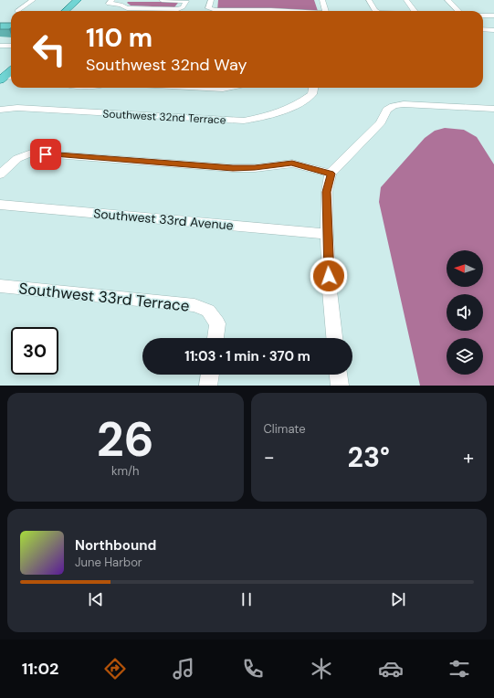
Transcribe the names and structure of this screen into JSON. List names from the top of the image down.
{
  "streets": {
    "street": ["Southwest 32nd Terrace", "Southwest 33rd Avenue", "Southwest 33rd Terrace"]
  },
  "north": "left",
  "page": {
    "turn": ["110 m", "Southwest 32nd Way"],
    "limit": "30",
    "trip": "11:03 · 1 min · 370 m",
    "tile": [
      ["26", "km/h"],
      "Climate"
    ],
    "heat": ["−", "23°", "+"],
    "song": ["Northbound", "June Harbor"],
    "tabs": "11:02"
  }
}
